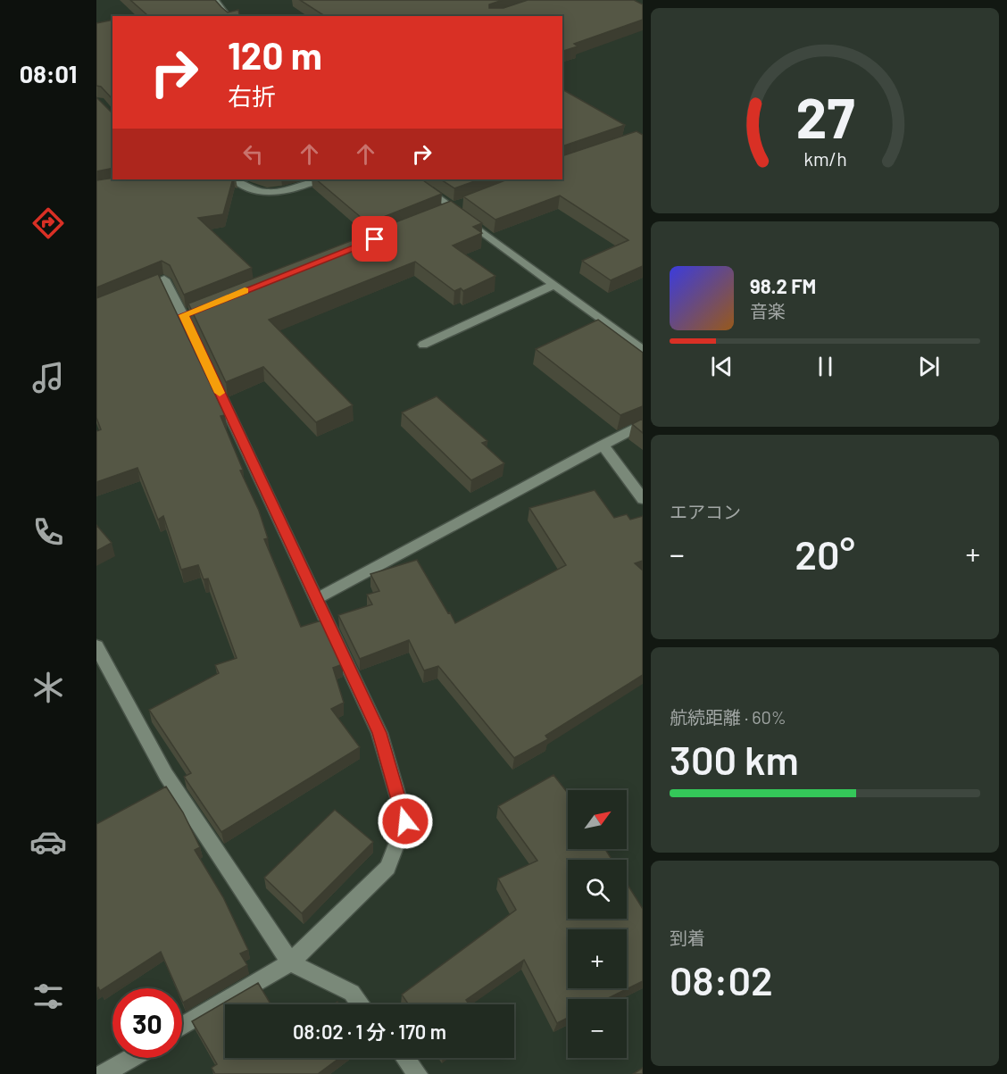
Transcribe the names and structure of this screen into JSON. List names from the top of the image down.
{
  "north": "top right",
  "page": {
    "tabs": "08:01",
    "turn": ["120 m", "右折"],
    "song": ["98.2 FM", "音楽"],
    "tile": [
      "エアコン",
      ["航続距離 · 60%", "300 km"],
      ["到着", "08:02"]
    ],
    "heat": ["−", "20°", "+"],
    "map_buttons": ["+", "−"],
    "limit": "30",
    "trip": "08:02 · 1 分 · 170 m",
    "gauge": ["27", "km/h"]
  }
}
